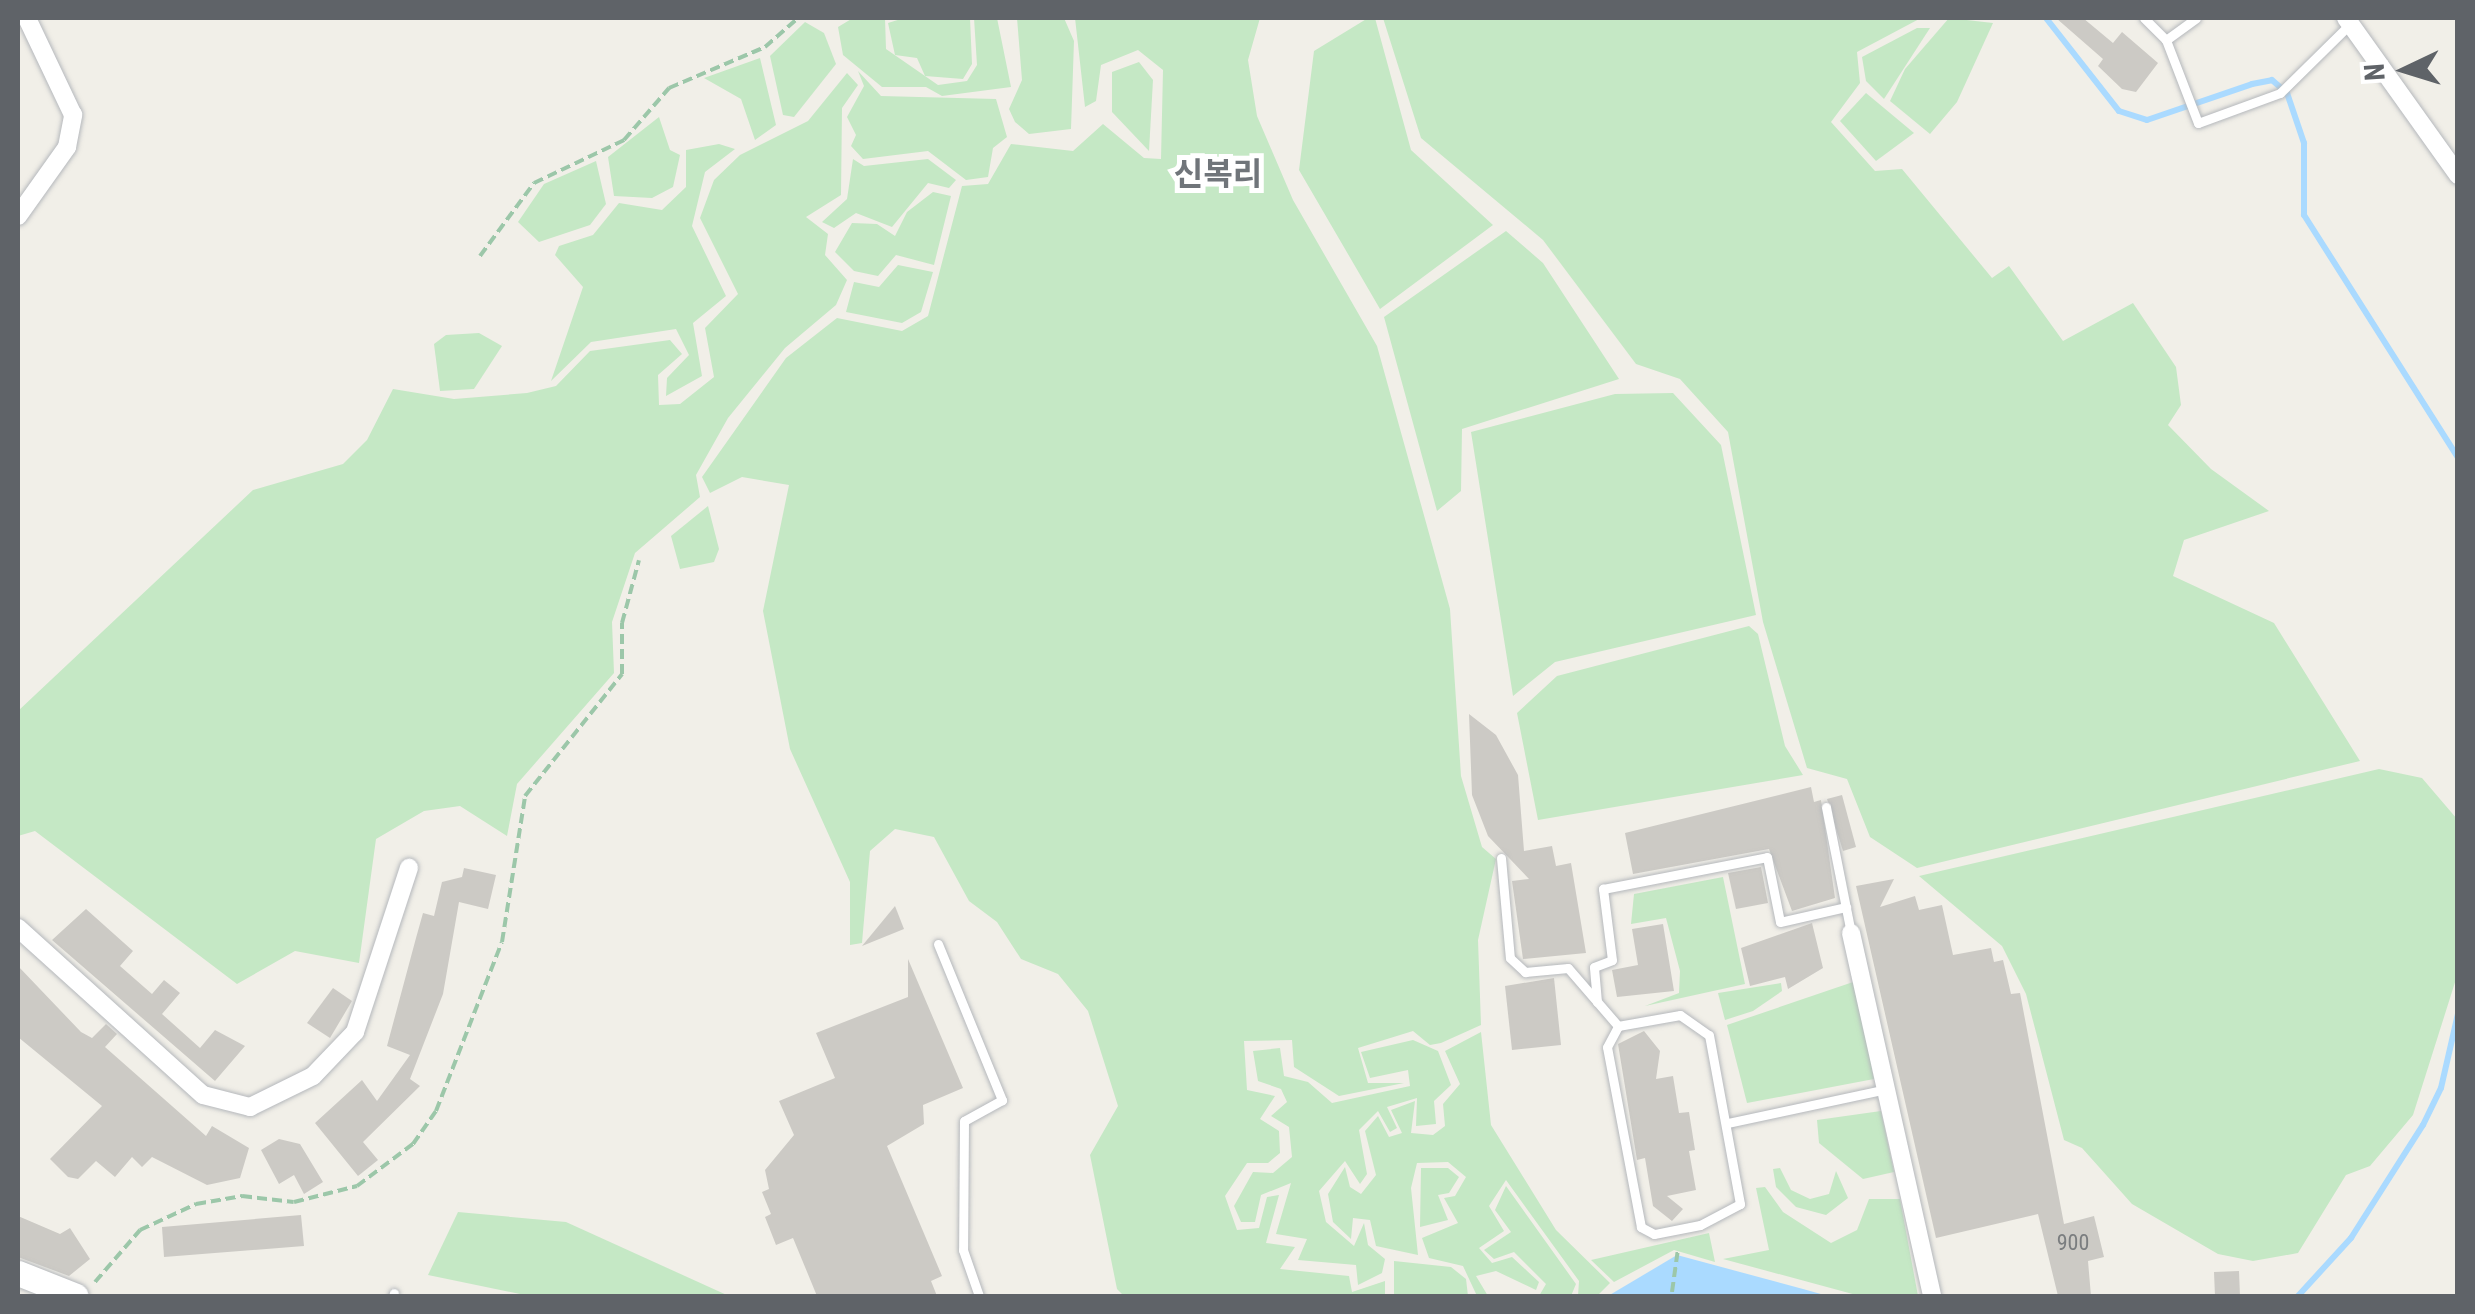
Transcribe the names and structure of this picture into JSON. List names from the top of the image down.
{
  "districts": ["신복리"],
  "house_numbers": ["900"],
  "north": "left"
}
